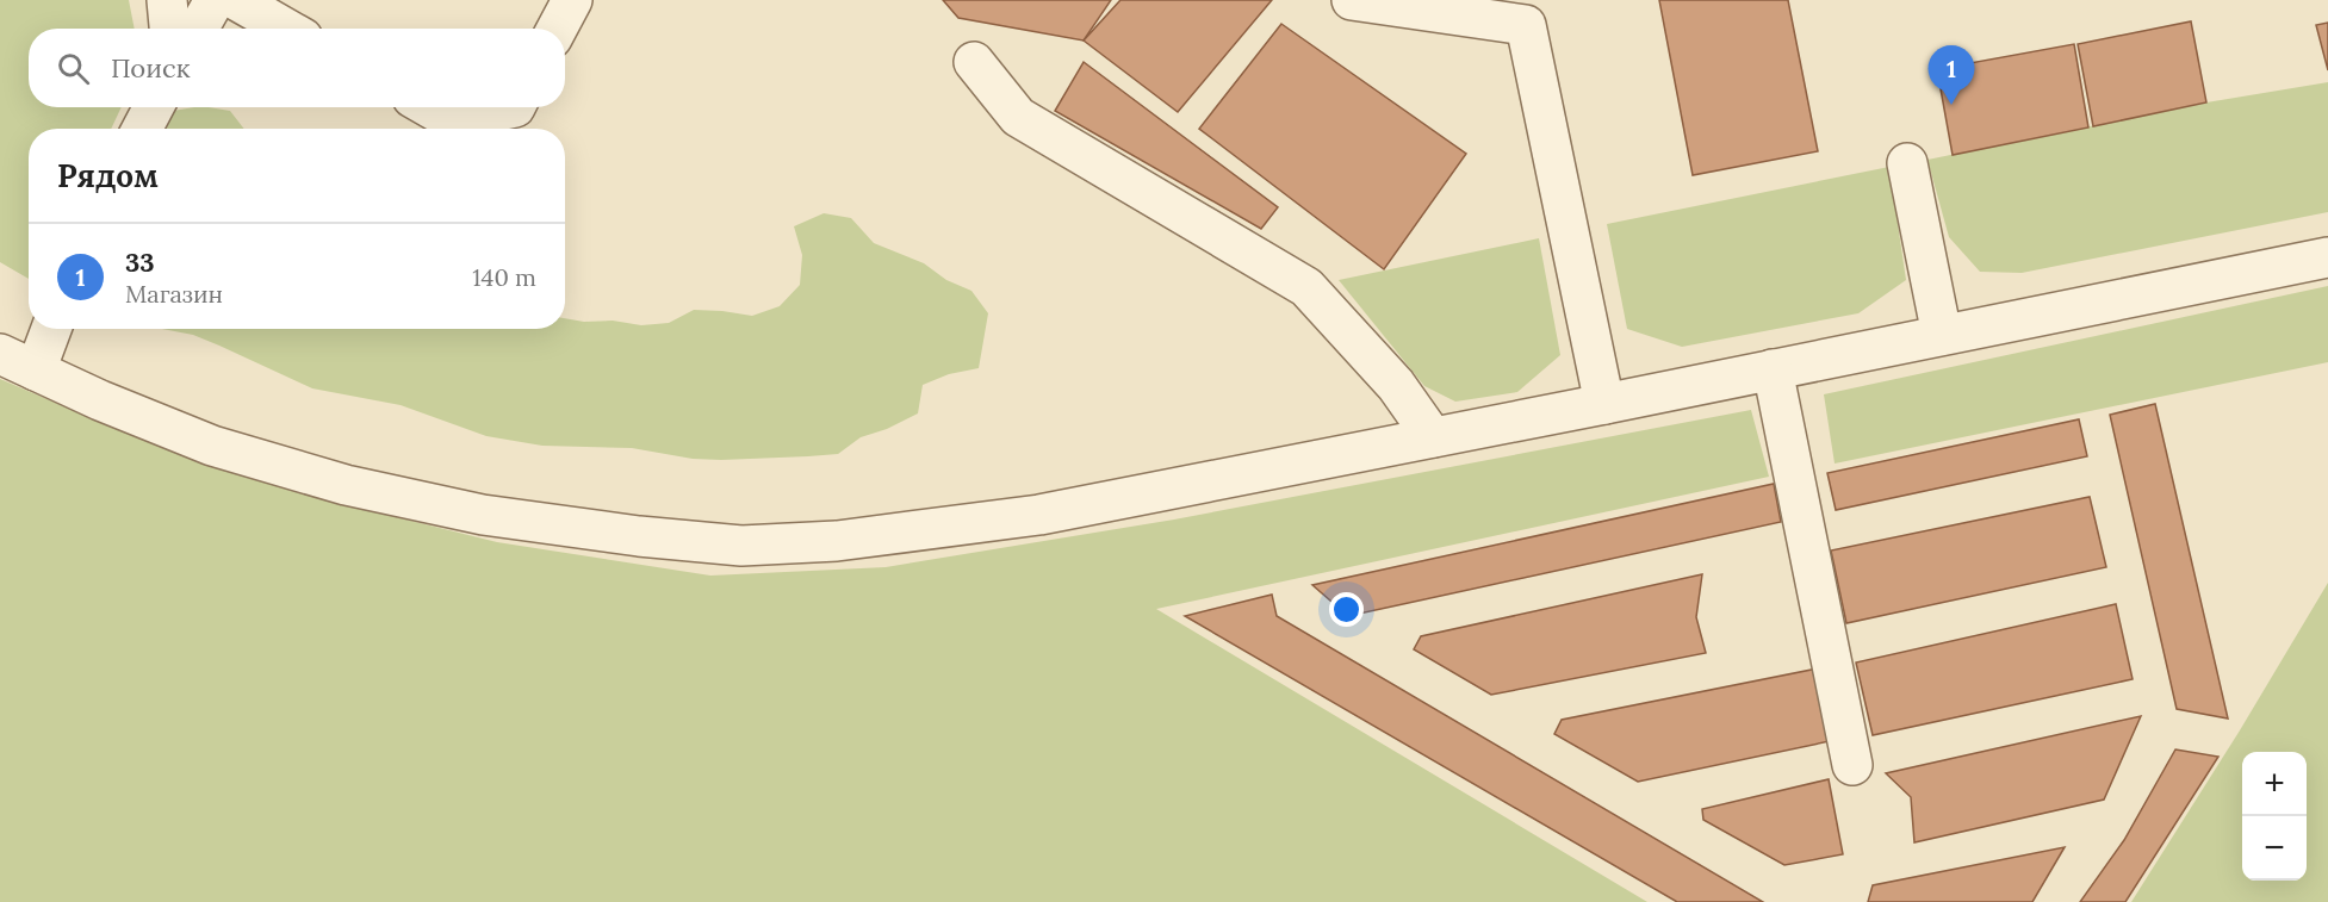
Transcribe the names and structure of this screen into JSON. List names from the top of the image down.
{
  "page": {
    "search": "Поиск",
    "pins": "1",
    "heading": "Рядом",
    "list": [
      {
        "mark": "1",
        "name": "33",
        "note": "Магазин",
        "value": "140 m"
      }
    ],
    "map_buttons": ["+", "−"]
  }
}
